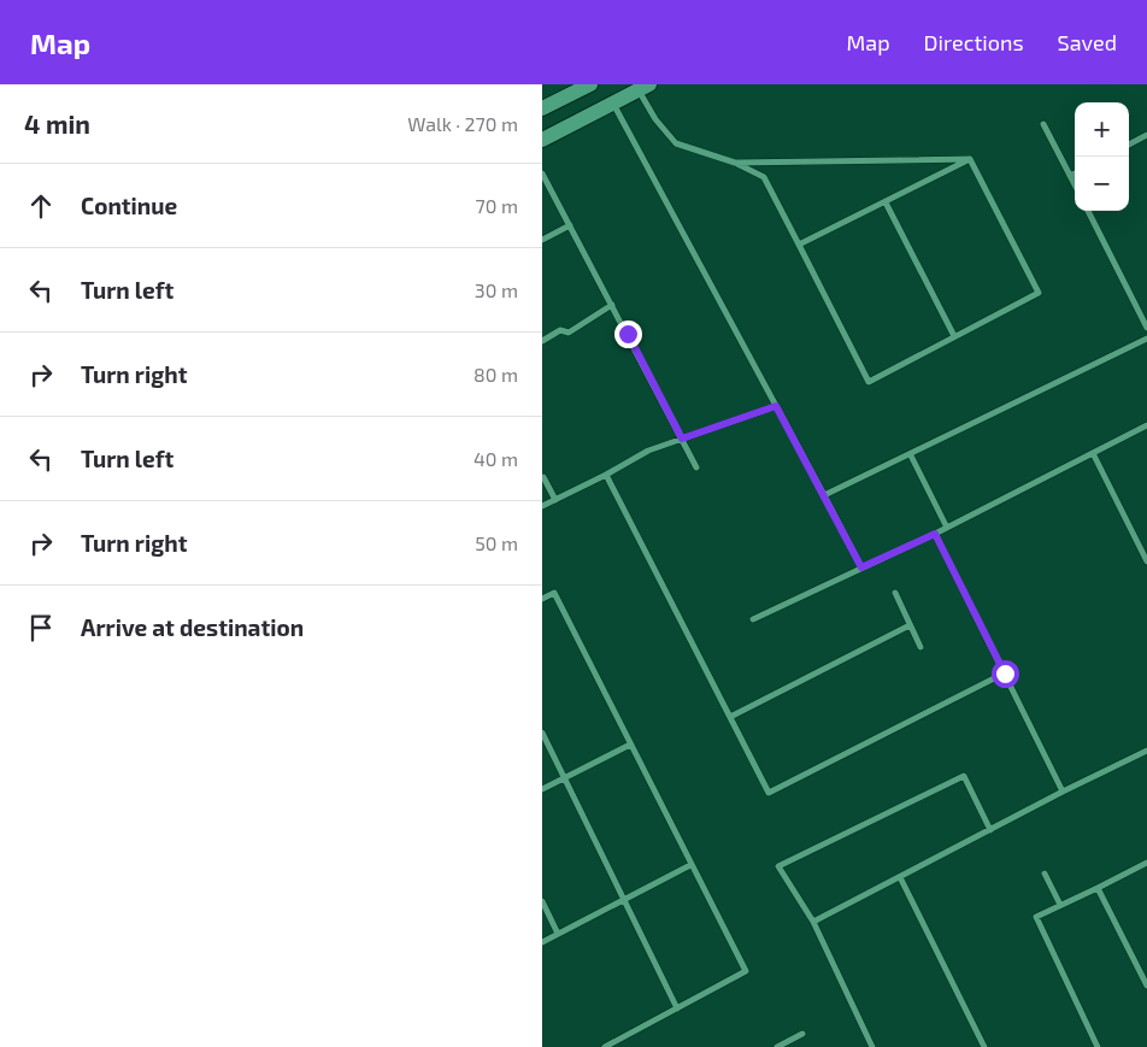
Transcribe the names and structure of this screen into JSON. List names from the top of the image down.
{
  "page": {
    "header": "Map",
    "nav": ["Map", "Directions", "Saved"],
    "heading": ["4 min", "Walk · 270 m"],
    "map_buttons": ["+", "−"],
    "list": [
      ["Continue", "70 m"],
      ["Turn left", "30 m"],
      ["Turn right", "80 m"],
      ["Turn left", "40 m"],
      ["Turn right", "50 m"],
      "Arrive at destination"
    ]
  }
}
